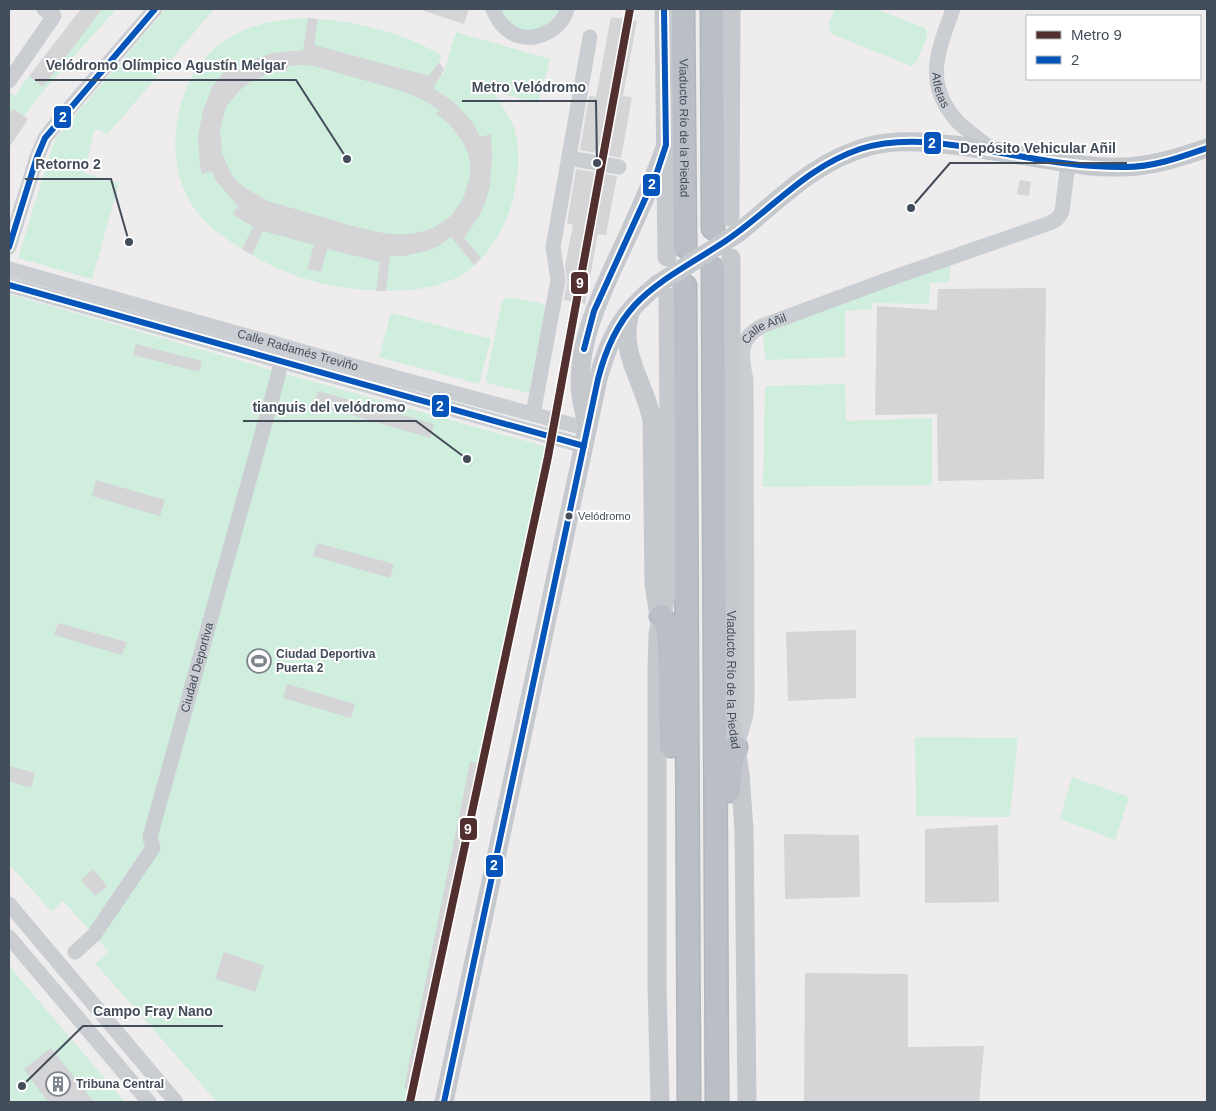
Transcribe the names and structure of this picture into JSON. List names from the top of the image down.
{
  "streets": {
    "highway": ["Viaducto Río de la Piedad"],
    "street": [
      "Atletas",
      "Calle Añil",
      "Calle Radamés Treviño",
      "Ciudad Deportiva"
    ]
  },
  "crossings": [
    ["Viaducto Río de la Piedad", "Calle Añil"],
    ["Calle Radamés Treviño", "Ciudad Deportiva"]
  ],
  "places": {
    "other": [
      "Velódromo Olímpico Agustín Melgar",
      "Metro Velódromo",
      "Depósito Vehicular Añil",
      "Retorno 2",
      "tianguis del velódromo",
      "Velódromo",
      "Campo Fray Nano"
    ],
    "sports": ["Ciudad Deportiva Puerta 2"],
    "building": ["Tribuna Central"]
  },
  "lines": ["metro line 9", "transit line 2"],
  "legend": ["Metro 9", "2"]
}
